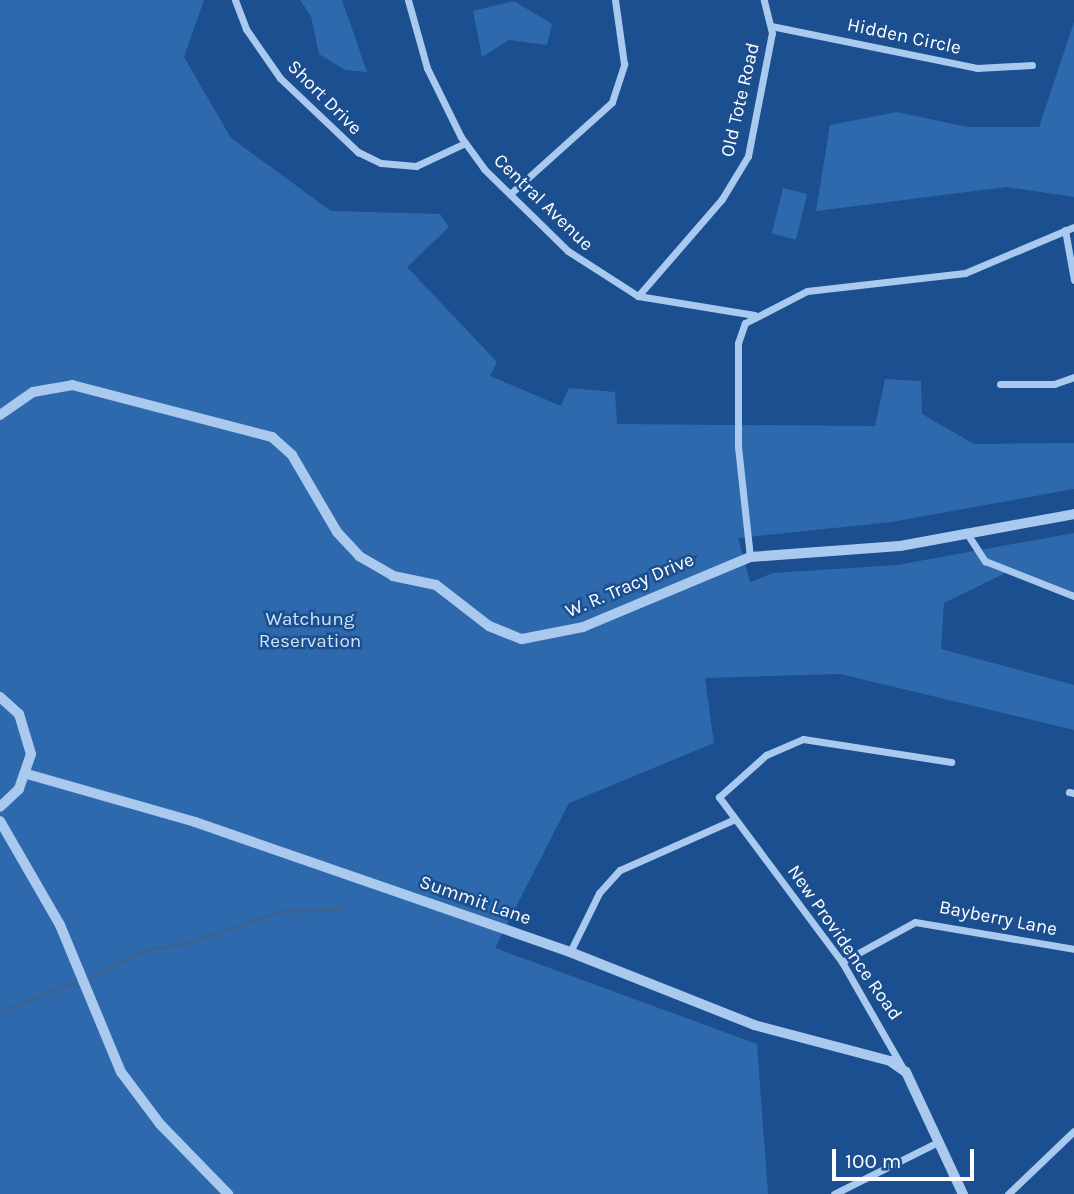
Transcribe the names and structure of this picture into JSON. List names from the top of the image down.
{
  "streets": {
    "street": [
      "Hidden Circle",
      "Short Drive",
      "Old Tote Road",
      "Central Avenue",
      "W. R. Tracy Drive",
      "Summit Lane",
      "Bayberry Lane",
      "New Providence Road"
    ]
  },
  "crossings": [
    ["Hidden Circle", "Old Tote Road"],
    ["Short Drive", "Central Avenue"],
    ["Old Tote Road", "Central Avenue"],
    ["Summit Lane", "New Providence Road"],
    ["Bayberry Lane", "New Providence Road"]
  ],
  "parks": ["Watchung Reservation"],
  "scale_bar": "100 m"
}
